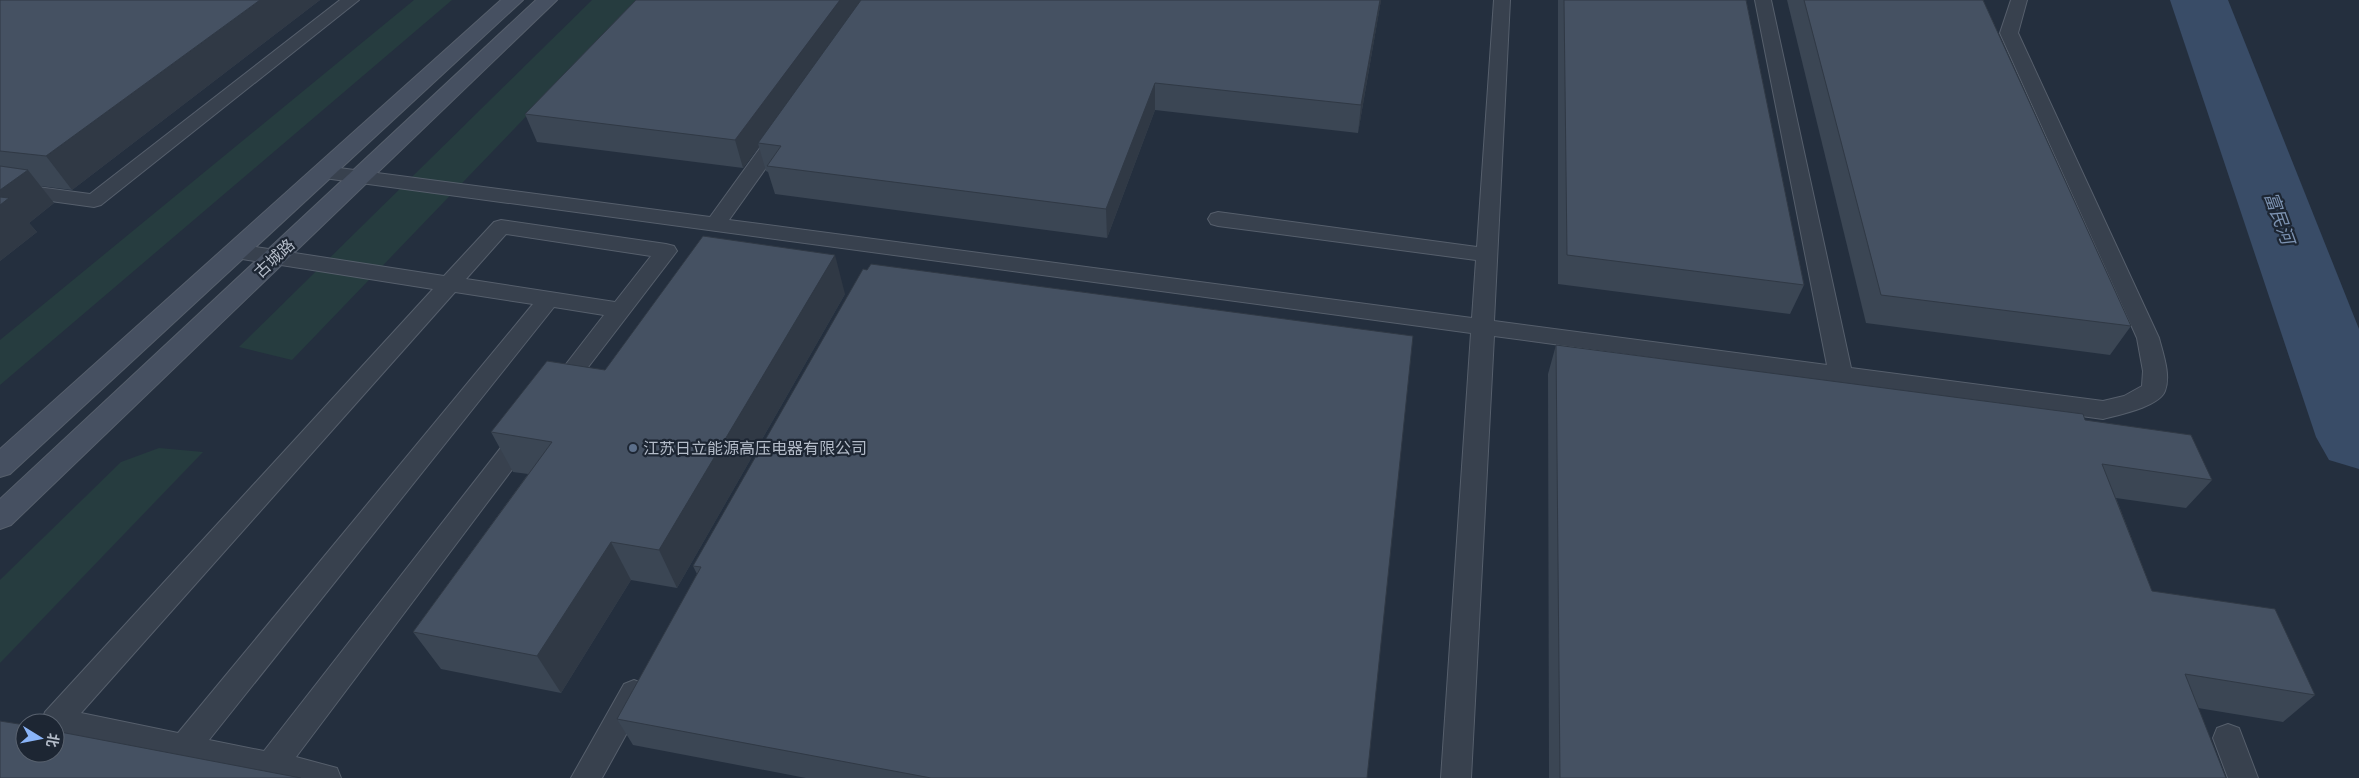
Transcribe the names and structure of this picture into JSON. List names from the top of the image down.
{
  "streets": {
    "main road": ["古城路"]
  },
  "water": ["富民河"],
  "places": ["江苏日立能源高压电器有限公司"],
  "north": "right"
}
